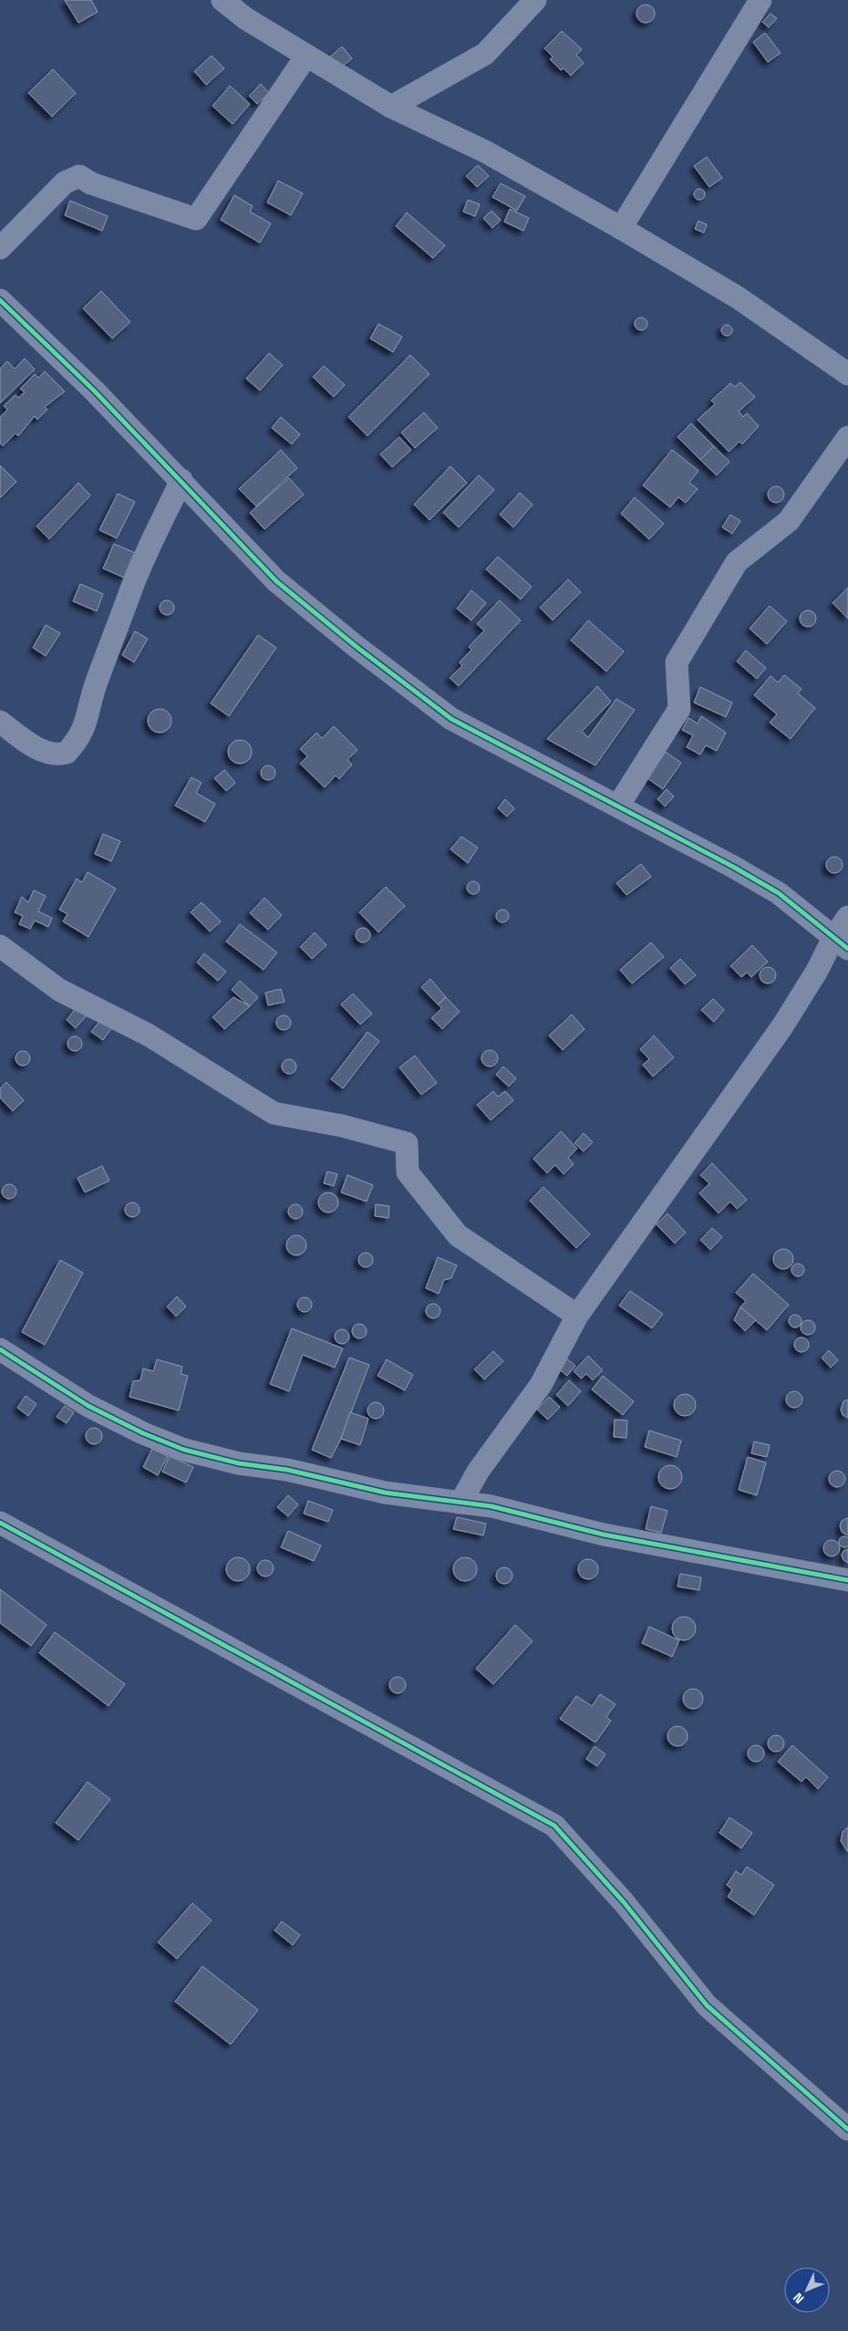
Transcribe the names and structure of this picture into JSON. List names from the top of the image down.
{
  "north": "bottom left"
}
